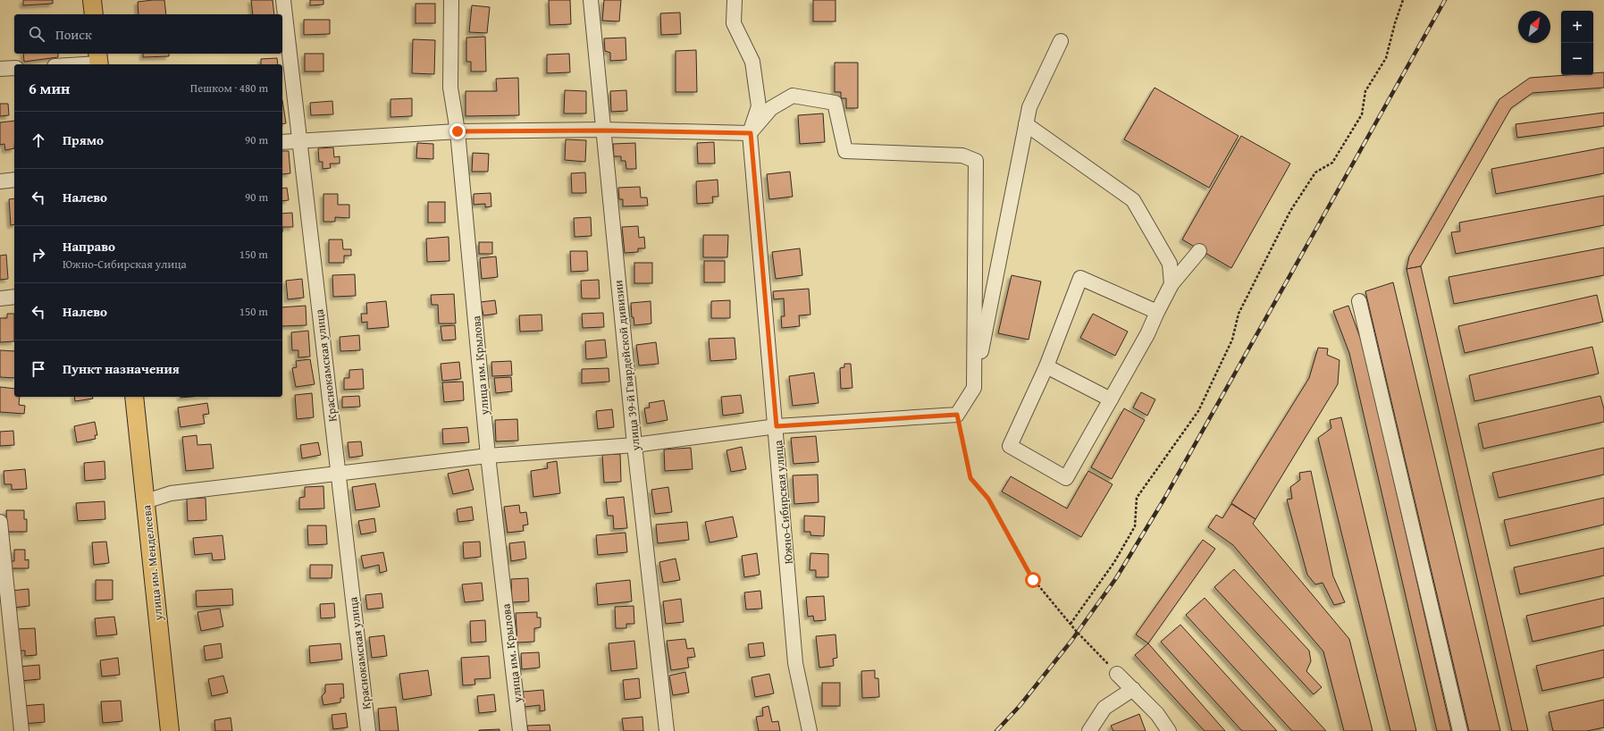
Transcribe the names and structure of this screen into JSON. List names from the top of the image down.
{
  "streets": {
    "main road": ["улица им. Менделеева"],
    "street": [
      "Краснокамская улица",
      "улица им. Крылова",
      "улица 39-й Гвардейской дивизии",
      "Южно-Сибирская улица"
    ]
  },
  "north": "top right",
  "page": {
    "map_buttons": ["+", "−"],
    "search": "Поиск",
    "heading": ["6 мин", "Пешком · 480 m"],
    "list": [
      ["Прямо", "90 m"],
      ["Налево", "90 m"],
      ["Направо", "Южно-Сибирская улица", "150 m"],
      ["Налево", "150 m"],
      "Пункт назначения"
    ]
  }
}
